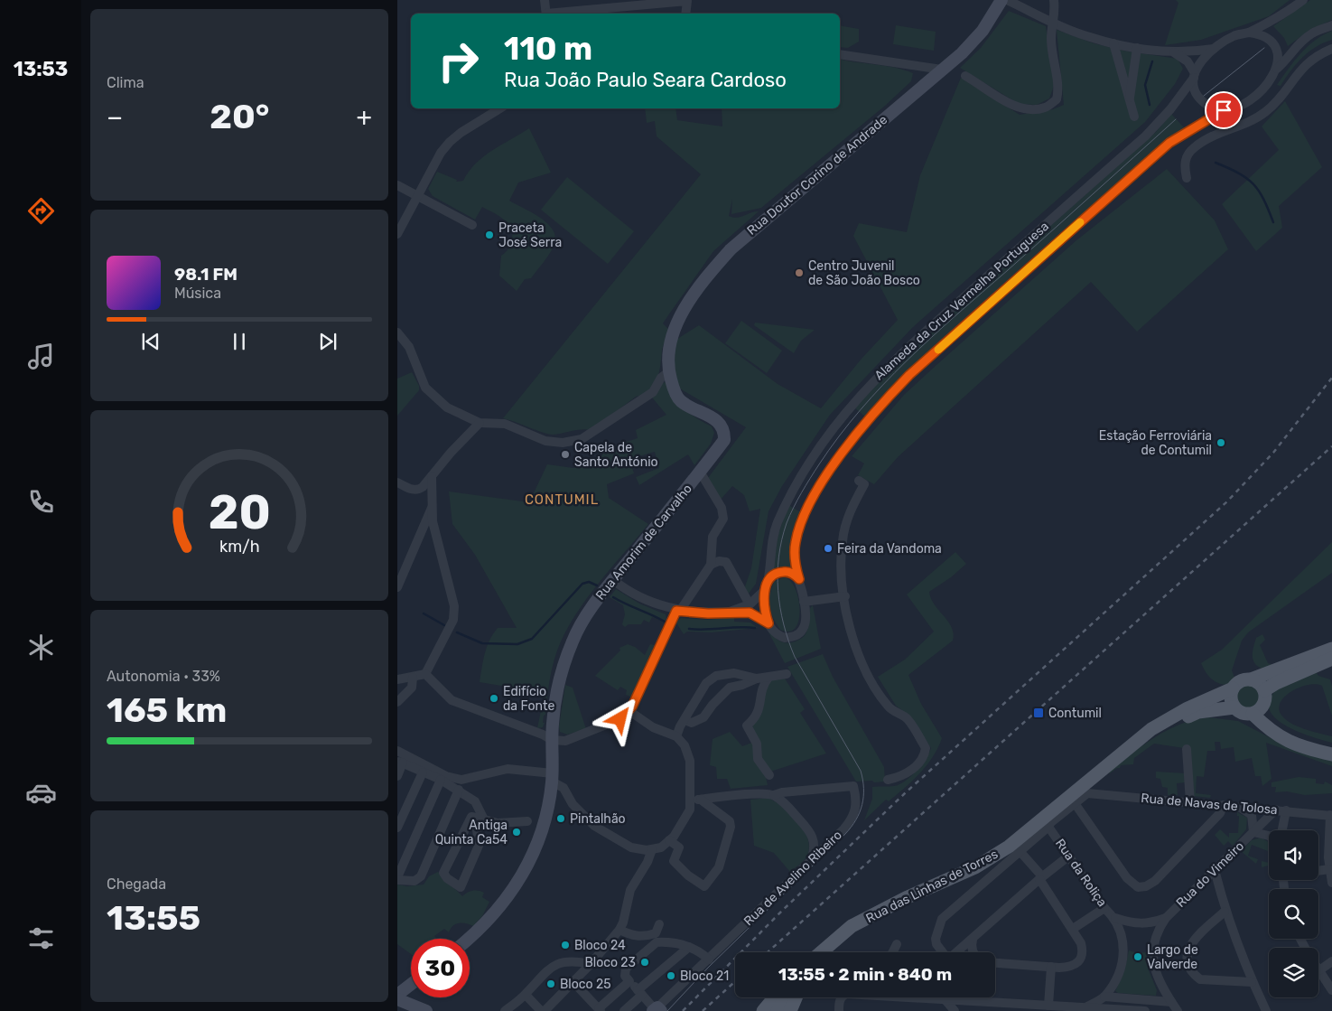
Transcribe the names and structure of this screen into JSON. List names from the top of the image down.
{
  "streets": {
    "main road": ["Rua das Linhas de Torres"],
    "street": [
      "Rua Doutor Corino de Andrade",
      "Alameda da Cruz Vermelha Portuguesa",
      "Rua Amorim de Carvalho",
      "Rua de Navas de Tolosa",
      "Rua da Roliça",
      "Rua do Vimeiro",
      "Rua de Avelino Ribeiro"
    ]
  },
  "crossings": [
    ["Rua Doutor Corino de Andrade", "Rua Amorim de Carvalho"],
    ["Rua de Navas de Tolosa", "Rua do Vimeiro"]
  ],
  "districts": ["CONTUMIL"],
  "places": {
    "other": [
      "Praceta José Serra",
      "Centro Juvenil de São João Bosco",
      "Estação Ferroviária de Contumil",
      "Capela de Santo António",
      "Feira da Vandoma",
      "Edifício da Fonte",
      "Pintalhão",
      "Antiga Quinta Ca54",
      "Bloco 24",
      "Largo de Valverde",
      "Bloco 23",
      "Bloco 21",
      "Bloco 25"
    ],
    "transit": ["Contumil"]
  },
  "page": {
    "tabs": "13:53",
    "tile": [
      "Clima",
      ["Autonomia · 33%", "165 km"],
      ["Chegada", "13:55"]
    ],
    "turn": ["110 m", "Rua João Paulo Seara Cardoso"],
    "heat": ["−", "20°", "+"],
    "song": ["98.1 FM", "Música"],
    "limit": "30",
    "trip": "13:55 · 2 min · 840 m",
    "gauge": ["20", "km/h"]
  }
}
